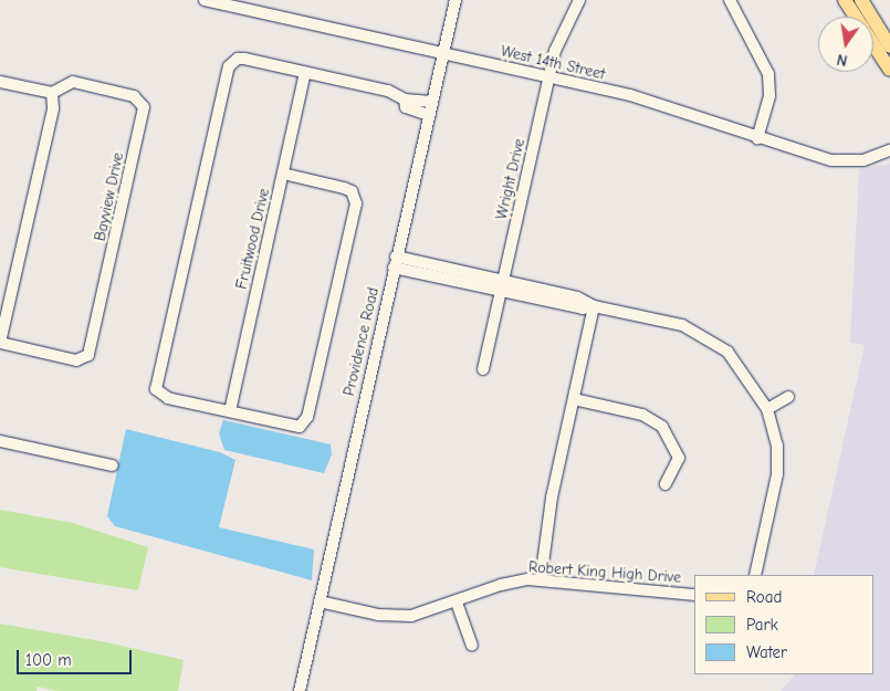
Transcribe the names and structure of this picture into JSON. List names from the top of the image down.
{
  "streets": {
    "street": [
      "West 14th Street",
      "Wright Drive",
      "Bayview Drive",
      "Fruitwood Drive",
      "Providence Road",
      "Robert King High Drive"
    ]
  },
  "crossings": [
    ["West 14th Street", "Wright Drive"],
    ["West 14th Street", "Providence Road"],
    ["Providence Road", "Robert King High Drive"]
  ],
  "legend": ["Road", "Park", "Water"],
  "scale_bar": "100 m",
  "north": "bottom"
}
